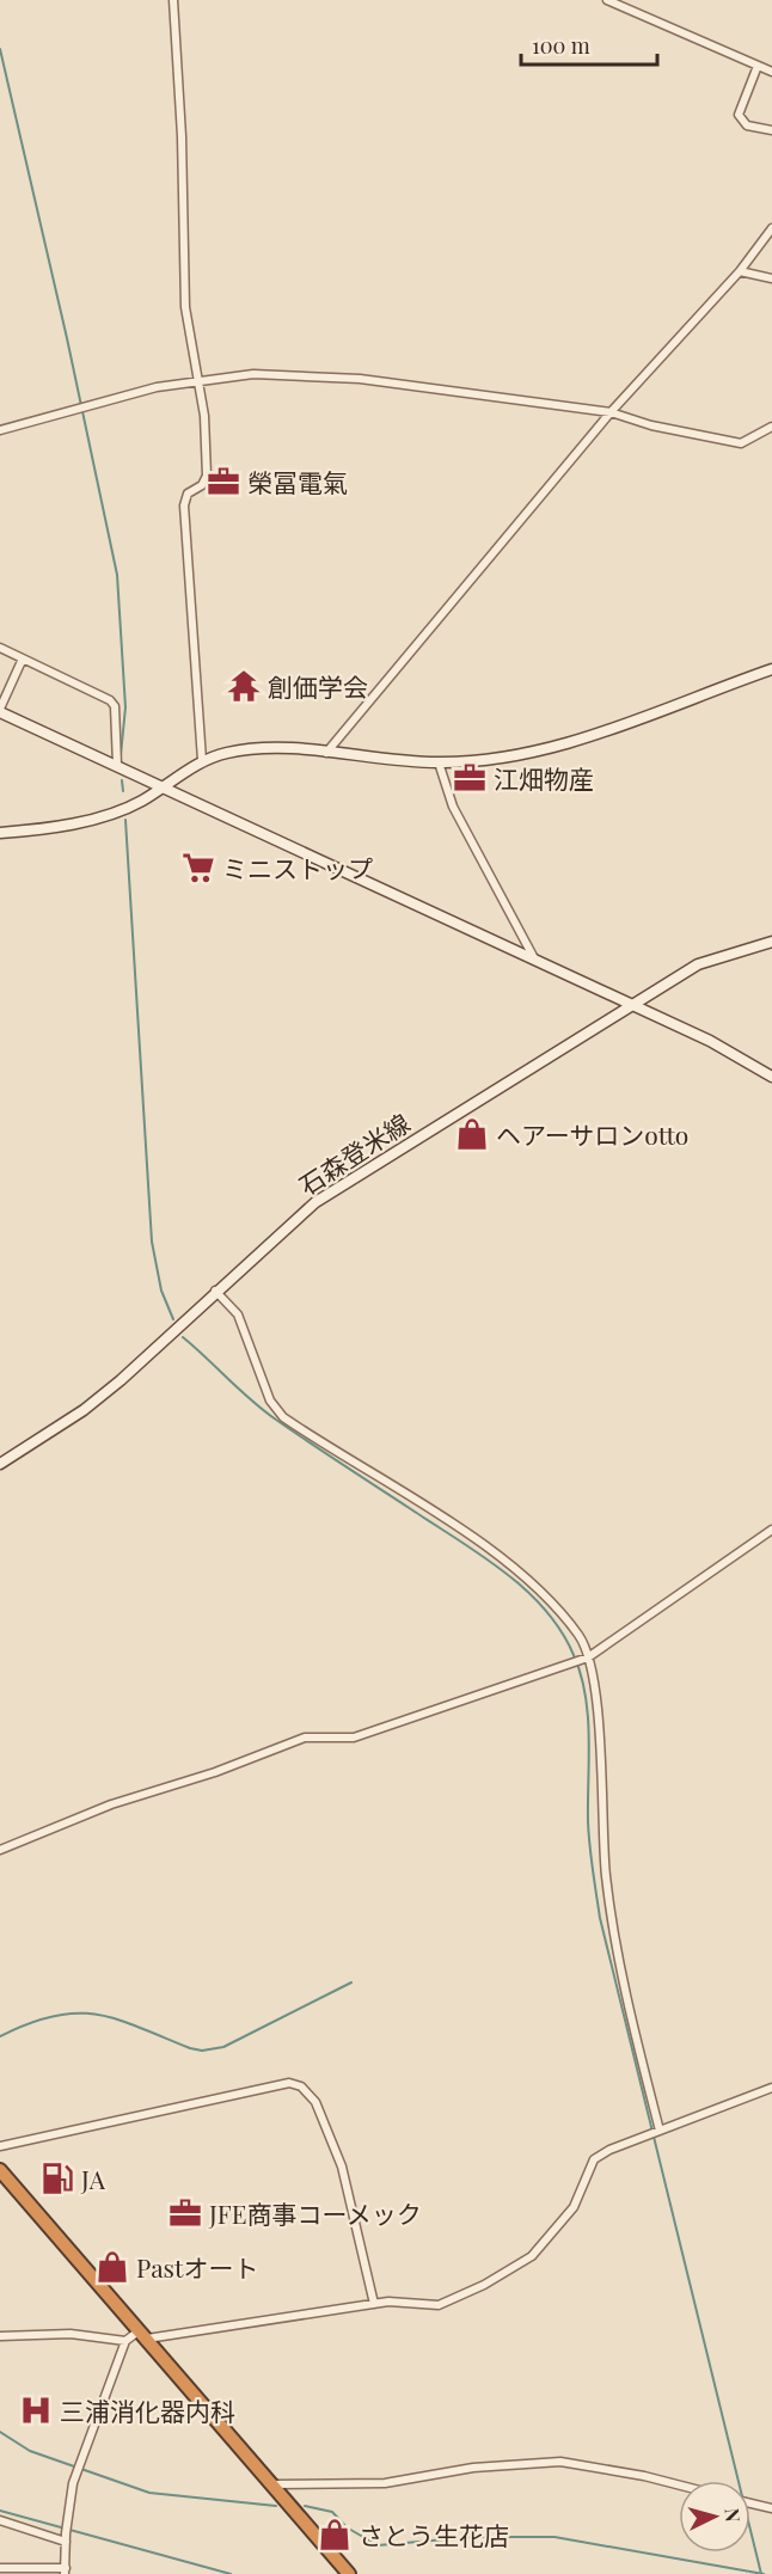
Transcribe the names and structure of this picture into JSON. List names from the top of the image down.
{
  "streets": {
    "street": ["石森登米線"]
  },
  "places": {
    "office": ["榮冨電氣", "江畑物産", "JFE商事コーメック"],
    "temple": ["創価学会"],
    "supermarket": ["ミニストップ"],
    "shop": ["ヘアーサロンotto", "Pastオート", "さとう生花店"],
    "fuel station": ["JA"],
    "hospital": ["三浦消化器内科"]
  },
  "scale_bar": "100 m",
  "north": "right"
}
